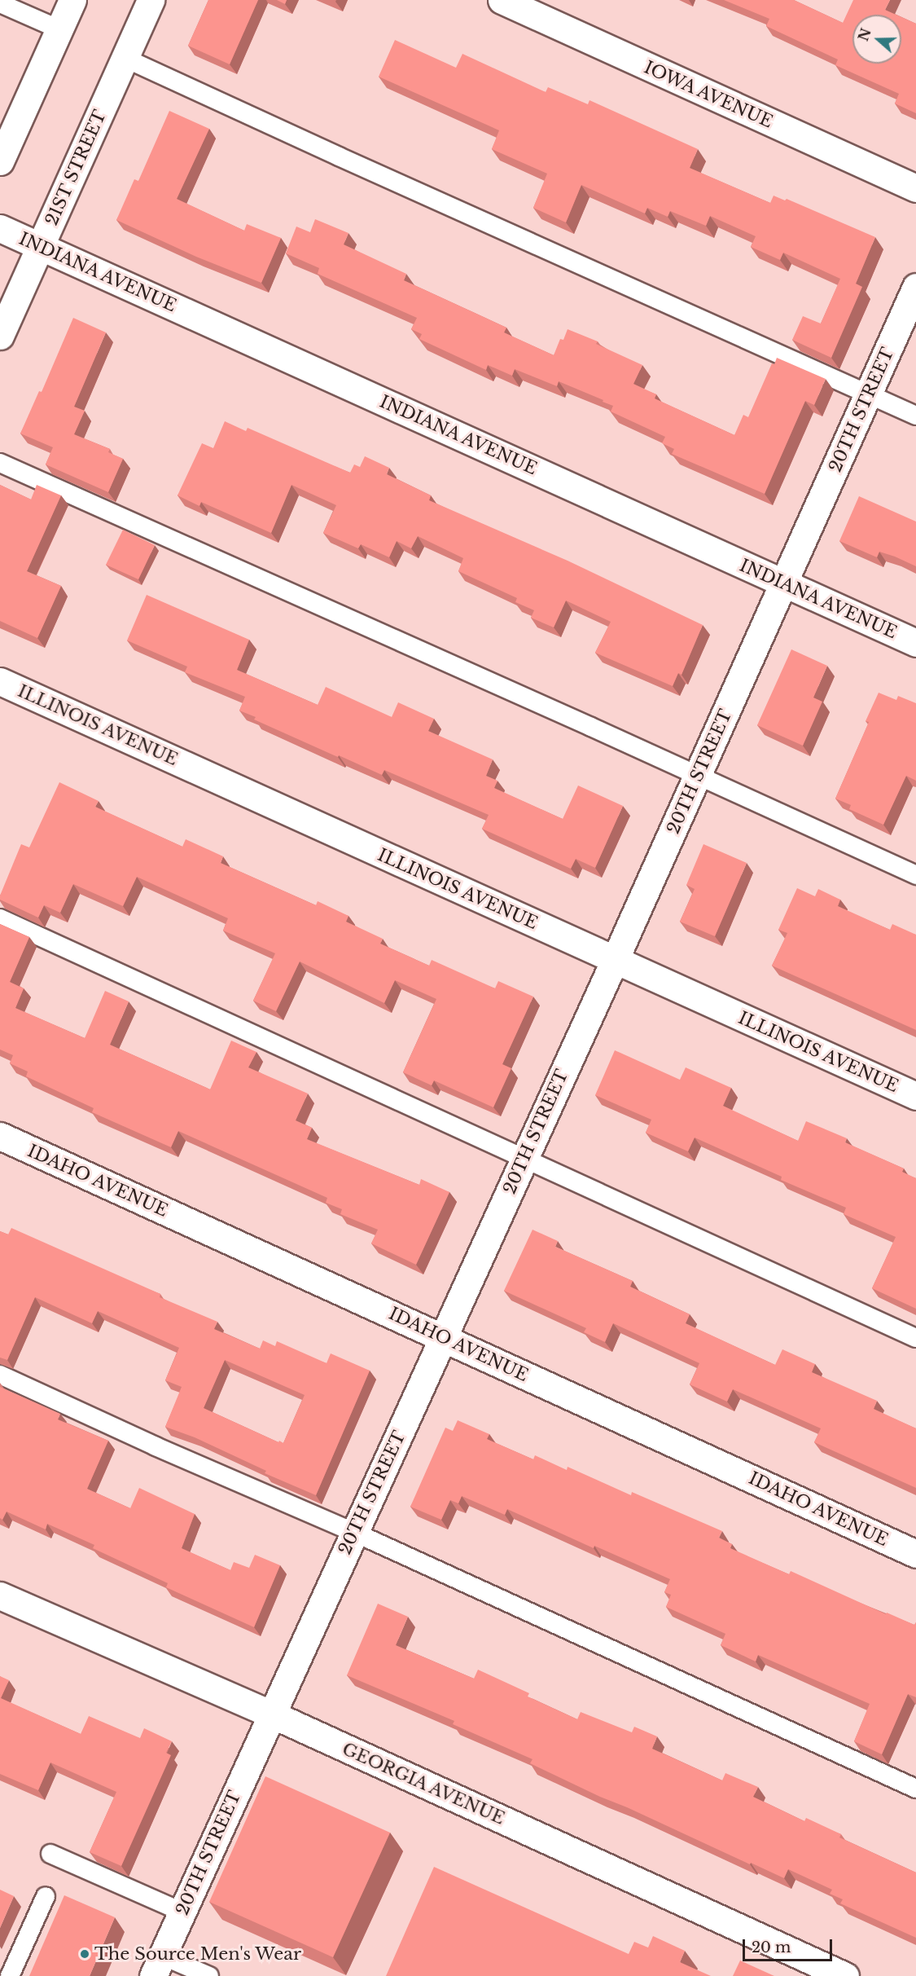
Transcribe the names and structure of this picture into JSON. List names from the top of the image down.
{
  "streets": {
    "street": [
      "IOWA AVENUE",
      "21ST STREET",
      "INDIANA AVENUE",
      "20TH STREET",
      "ILLINOIS AVENUE",
      "IDAHO AVENUE",
      "GEORGIA AVENUE"
    ]
  },
  "crossings": [
    ["21ST STREET", "INDIANA AVENUE"],
    ["INDIANA AVENUE", "20TH STREET"],
    ["20TH STREET", "ILLINOIS AVENUE"],
    ["20TH STREET", "IDAHO AVENUE"],
    ["20TH STREET", "GEORGIA AVENUE"]
  ],
  "places": ["The Source Men's Wear"],
  "scale_bar": "20 m",
  "north": "left"
}
